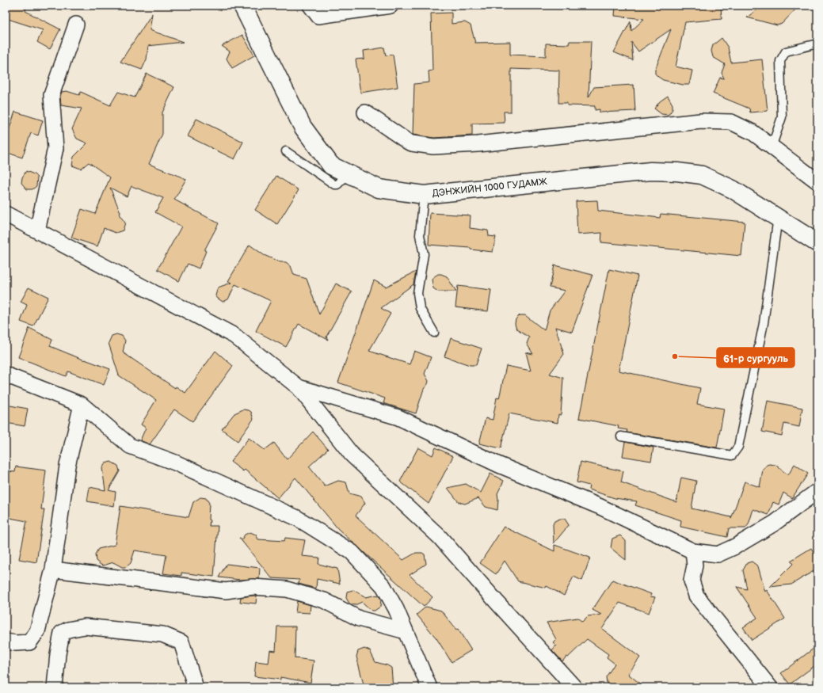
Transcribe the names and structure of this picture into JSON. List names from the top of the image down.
{
  "streets": {
    "street": ["ДЭНЖИЙН 1000 ГУДАМЖ"]
  },
  "places": ["61-р сургууль"]
}
